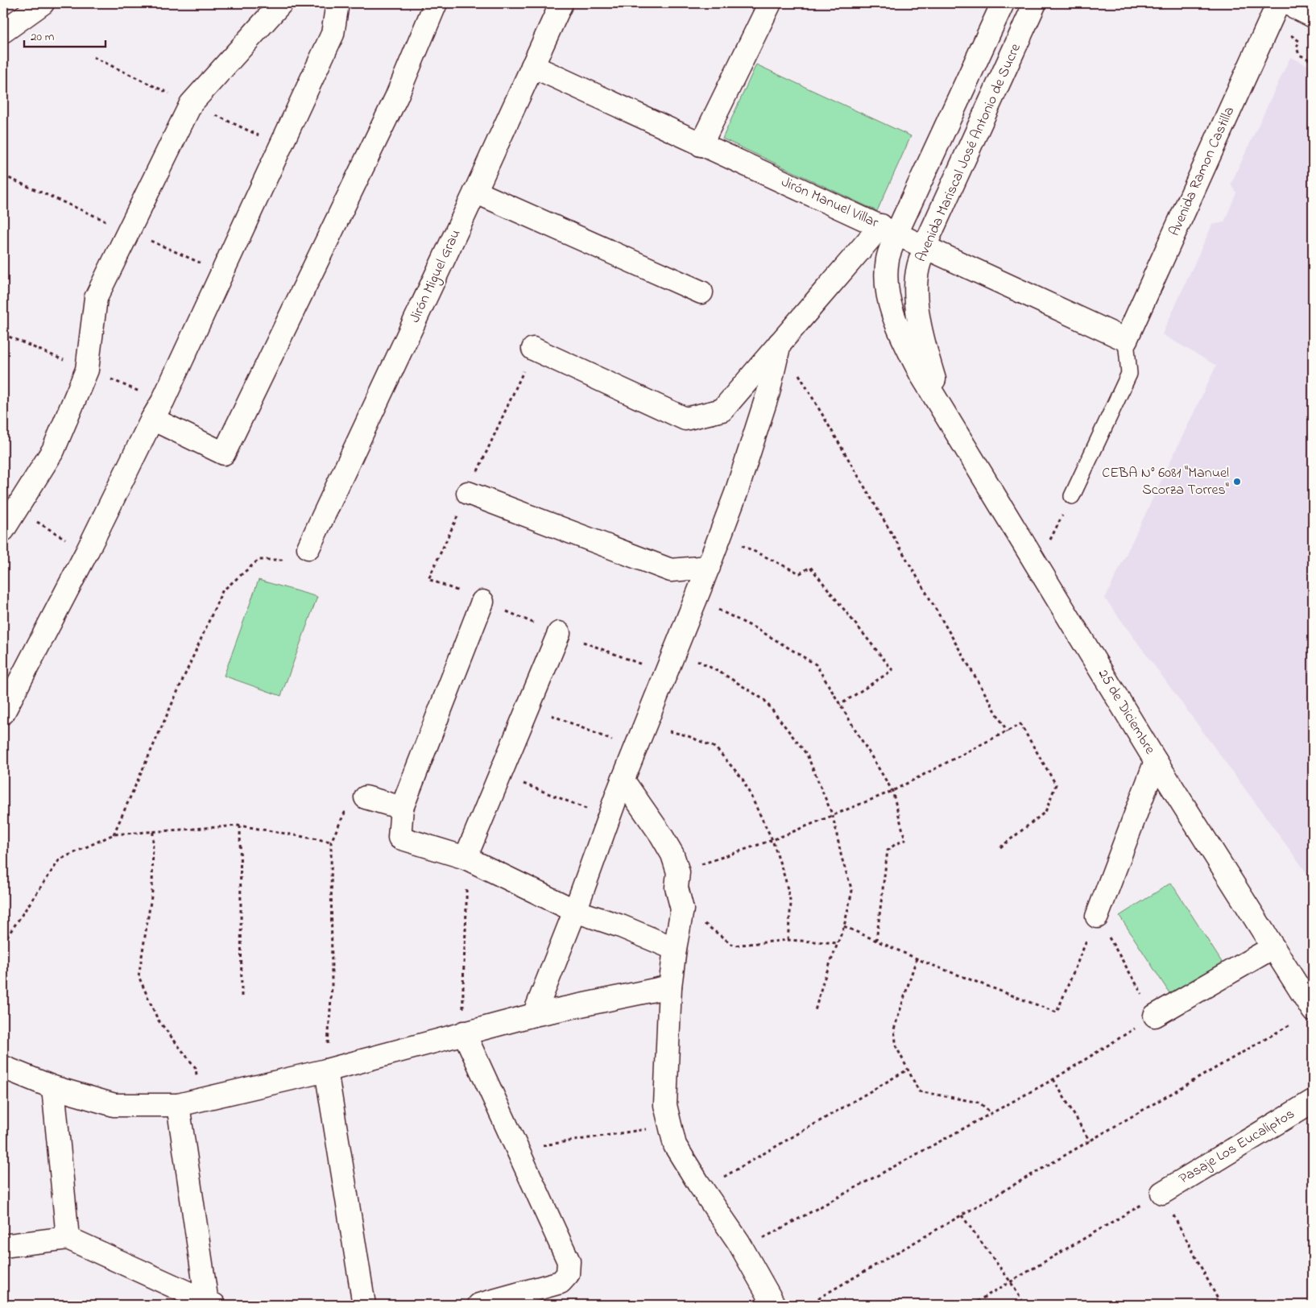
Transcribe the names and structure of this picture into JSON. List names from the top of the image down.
{
  "streets": {
    "street": [
      "Avenida Mariscal José Antonio de Sucre",
      "Avenida Ramon Castilla",
      "Jirón Manuel Villar",
      "Jirón Miguel Grau",
      "25 de Diciembre",
      "Pasaje Los Eucaliptos"
    ]
  },
  "crossings": [
    ["Avenida Mariscal José Antonio de Sucre", "Jirón Manuel Villar"],
    ["Avenida Mariscal José Antonio de Sucre", "25 de Diciembre"],
    ["Avenida Ramon Castilla", "Jirón Manuel Villar"],
    ["Jirón Manuel Villar", "Jirón Miguel Grau"]
  ],
  "places": ["CEBA N° 6081 \"Manuel Scorza Torres\""],
  "scale_bar": "20 m"
}
